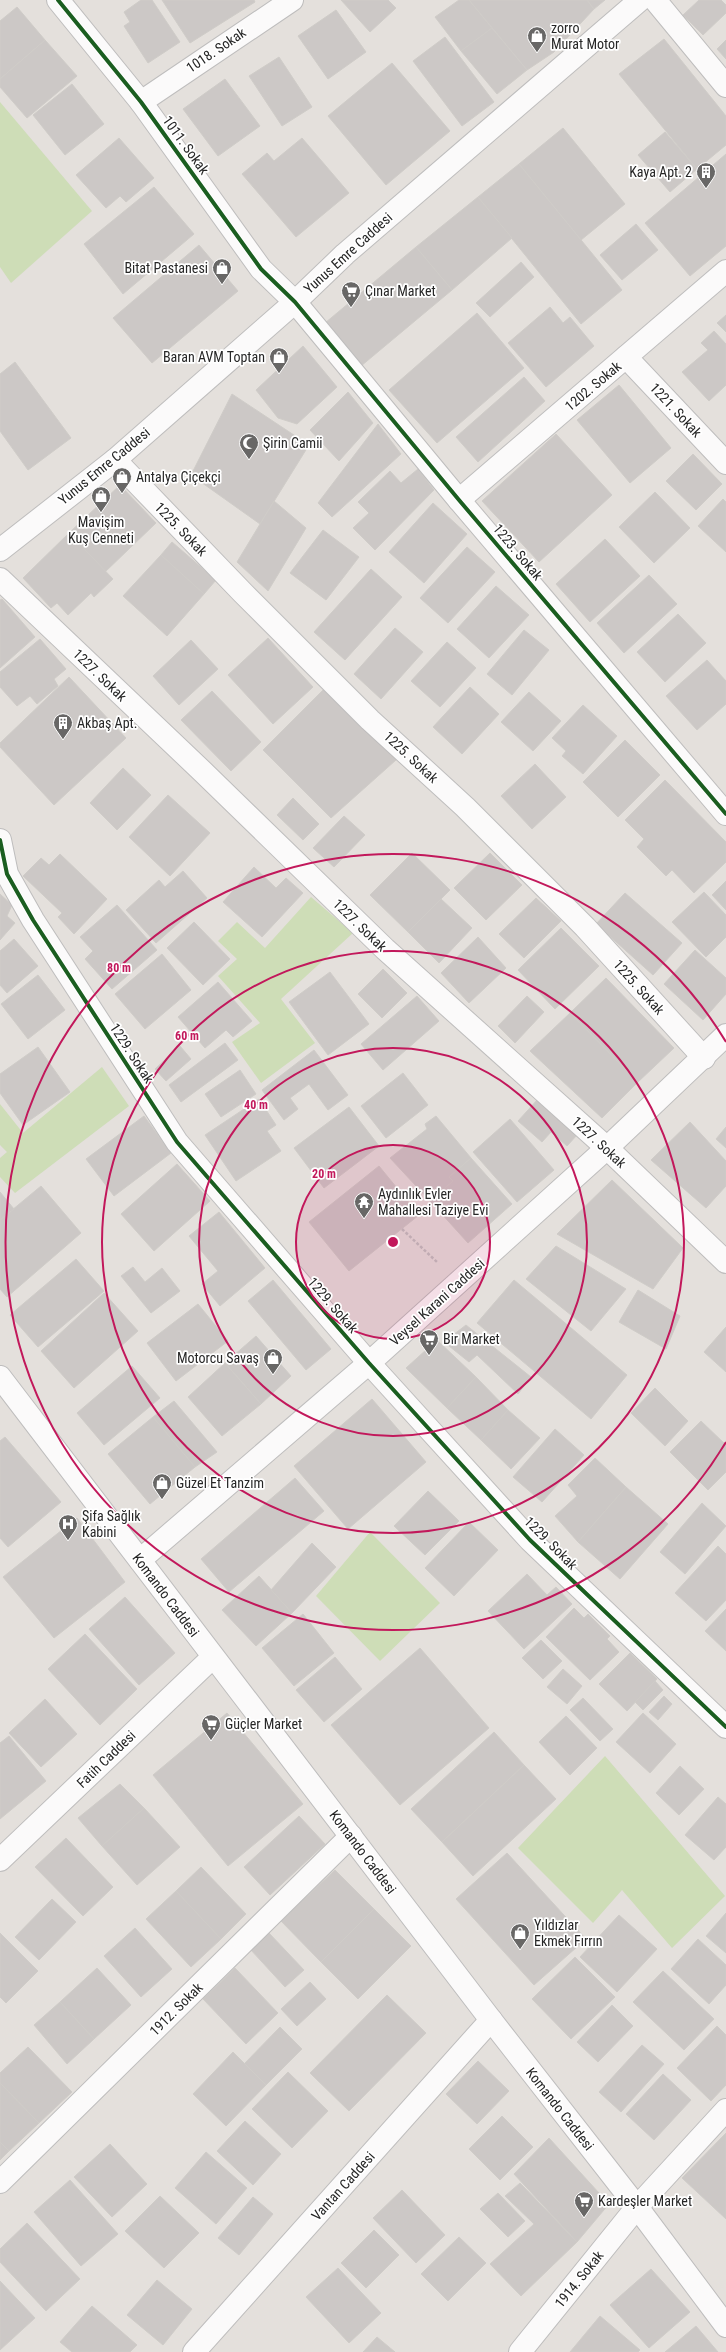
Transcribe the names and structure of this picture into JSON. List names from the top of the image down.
{
  "streets": {
    "street": [
      "1018. Sokak",
      "1011. Sokak",
      "Yunus Emre Caddesi",
      "1202. Sokak",
      "1221. Sokak",
      "1225. Sokak",
      "1223. Sokak",
      "1227. Sokak",
      "1229. Sokak",
      "Veysel Karani Caddesi",
      "Komando Caddesi",
      "Fatih Caddesi",
      "1912. Sokak",
      "Vantan Caddesi",
      "1914. Sokak"
    ]
  },
  "crossings": [
    ["1018. Sokak", "1011. Sokak"],
    ["1011. Sokak", "Yunus Emre Caddesi"],
    ["1011. Sokak", "1223. Sokak"],
    ["Yunus Emre Caddesi", "1225. Sokak"],
    ["Yunus Emre Caddesi", "1223. Sokak"],
    ["1202. Sokak", "1221. Sokak"],
    ["1202. Sokak", "1223. Sokak"],
    ["1225. Sokak", "Veysel Karani Caddesi"],
    ["1227. Sokak", "Veysel Karani Caddesi"],
    ["1229. Sokak", "Veysel Karani Caddesi"],
    ["Veysel Karani Caddesi", "Komando Caddesi"],
    ["Komando Caddesi", "Fatih Caddesi"],
    ["Komando Caddesi", "1912. Sokak"],
    ["Komando Caddesi", "Vantan Caddesi"],
    ["Komando Caddesi", "1914. Sokak"]
  ],
  "places": {
    "shop": [
      "zorro Murat Motor",
      "Bitat Pastanesi",
      "Baran AVM Toptan",
      "Antalya Çiçekçi",
      "Mavişim Kuş Cenneti",
      "Motorcu Savaş",
      "Güzel Et Tanzim",
      "Yıldızlar Ekmek Fırrın"
    ],
    "building": ["Kaya Apt. 2", "Akbaş Apt."],
    "supermarket": [
      "Çınar Market",
      "Bir Market",
      "Güçler Market",
      "Kardeşler Market"
    ],
    "mosque": ["Şirin Camii"],
    "temple": ["Aydınlık Evler Mahallesi Taziye Evi"],
    "hospital": ["Şifa Sağlık Kabini"]
  },
  "rings": [
    "80 m",
    "60 m",
    "40 m",
    "20 m"
  ]
}
